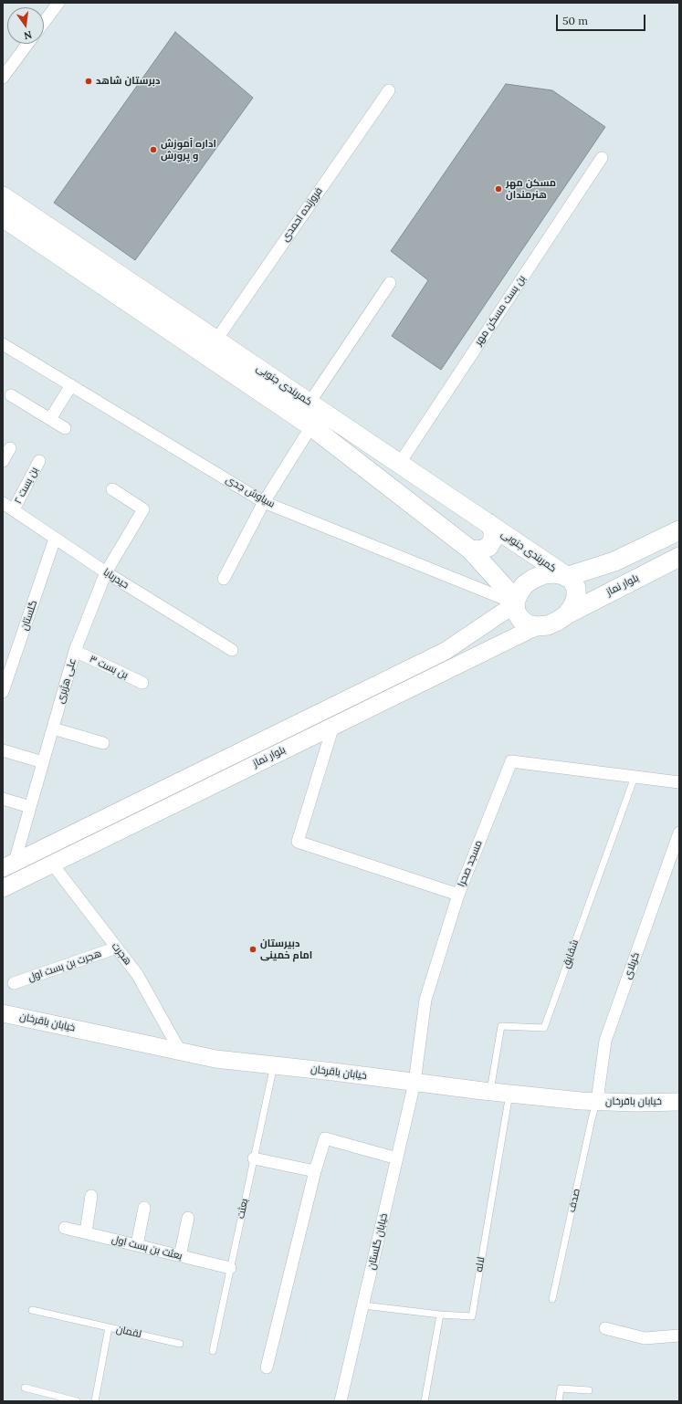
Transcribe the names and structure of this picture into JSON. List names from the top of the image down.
{
  "streets": {
    "main road": ["کمربندی جنوبی", "بلوار نماز", "خیابان باقرخان"],
    "street": [
      "فروزنده احمدی",
      "بن بست مسکن مهر",
      "بن بست ۲",
      "سیاوش جدی",
      "حیدربابا",
      "گلستان",
      "بن بست ۳",
      "علی هژبری",
      "مسجد صحرا",
      "هجرت",
      "هجرت بن بست اول",
      "کربلای",
      "خیابان گلستان",
      "بعثت بن بست اول"
    ],
    "lane": [
      "شقایق",
      "صدف",
      "بعثت",
      "لاله",
      "لقمان"
    ]
  },
  "crossings": [
    ["فروزنده احمدی", "کمربندی جنوبی"],
    ["بن بست مسکن مهر", "کمربندی جنوبی"],
    ["کمربندی جنوبی", "سیاوش جدی"],
    ["کمربندی جنوبی", "بلوار نماز"],
    ["بن بست ۲", "حیدربابا"],
    ["سیاوش جدی", "بلوار نماز"],
    ["حیدربابا", "گلستان"],
    ["حیدربابا", "علی هژبری"],
    ["بلوار نماز", "علی هژبری"],
    ["بلوار نماز", "مسجد صحرا"],
    ["بلوار نماز", "هجرت"],
    ["بن بست ۳", "علی هژبری"],
    ["مسجد صحرا", "شقایق"],
    ["مسجد صحرا", "خیابان گلستان"],
    ["هجرت", "هجرت بن بست اول"],
    ["هجرت", "خیابان باقرخان"],
    ["شقایق", "خیابان باقرخان"],
    ["کربلای", "خیابان باقرخان"],
    ["کربلای", "صدف"],
    ["خیابان باقرخان", "صدف"],
    ["خیابان باقرخان", "بعثت"],
    ["خیابان باقرخان", "خیابان گلستان"],
    ["خیابان باقرخان", "لاله"],
    ["بعثت", "بعثت بن بست اول"]
  ],
  "places": [
    "دبرستان شاهد",
    "اداره آموزش و پرورش",
    "مسکن مهر هنرمندان",
    "دبیرستان امام خمینی"
  ],
  "scale_bar": "50 m",
  "north": "bottom"
}
